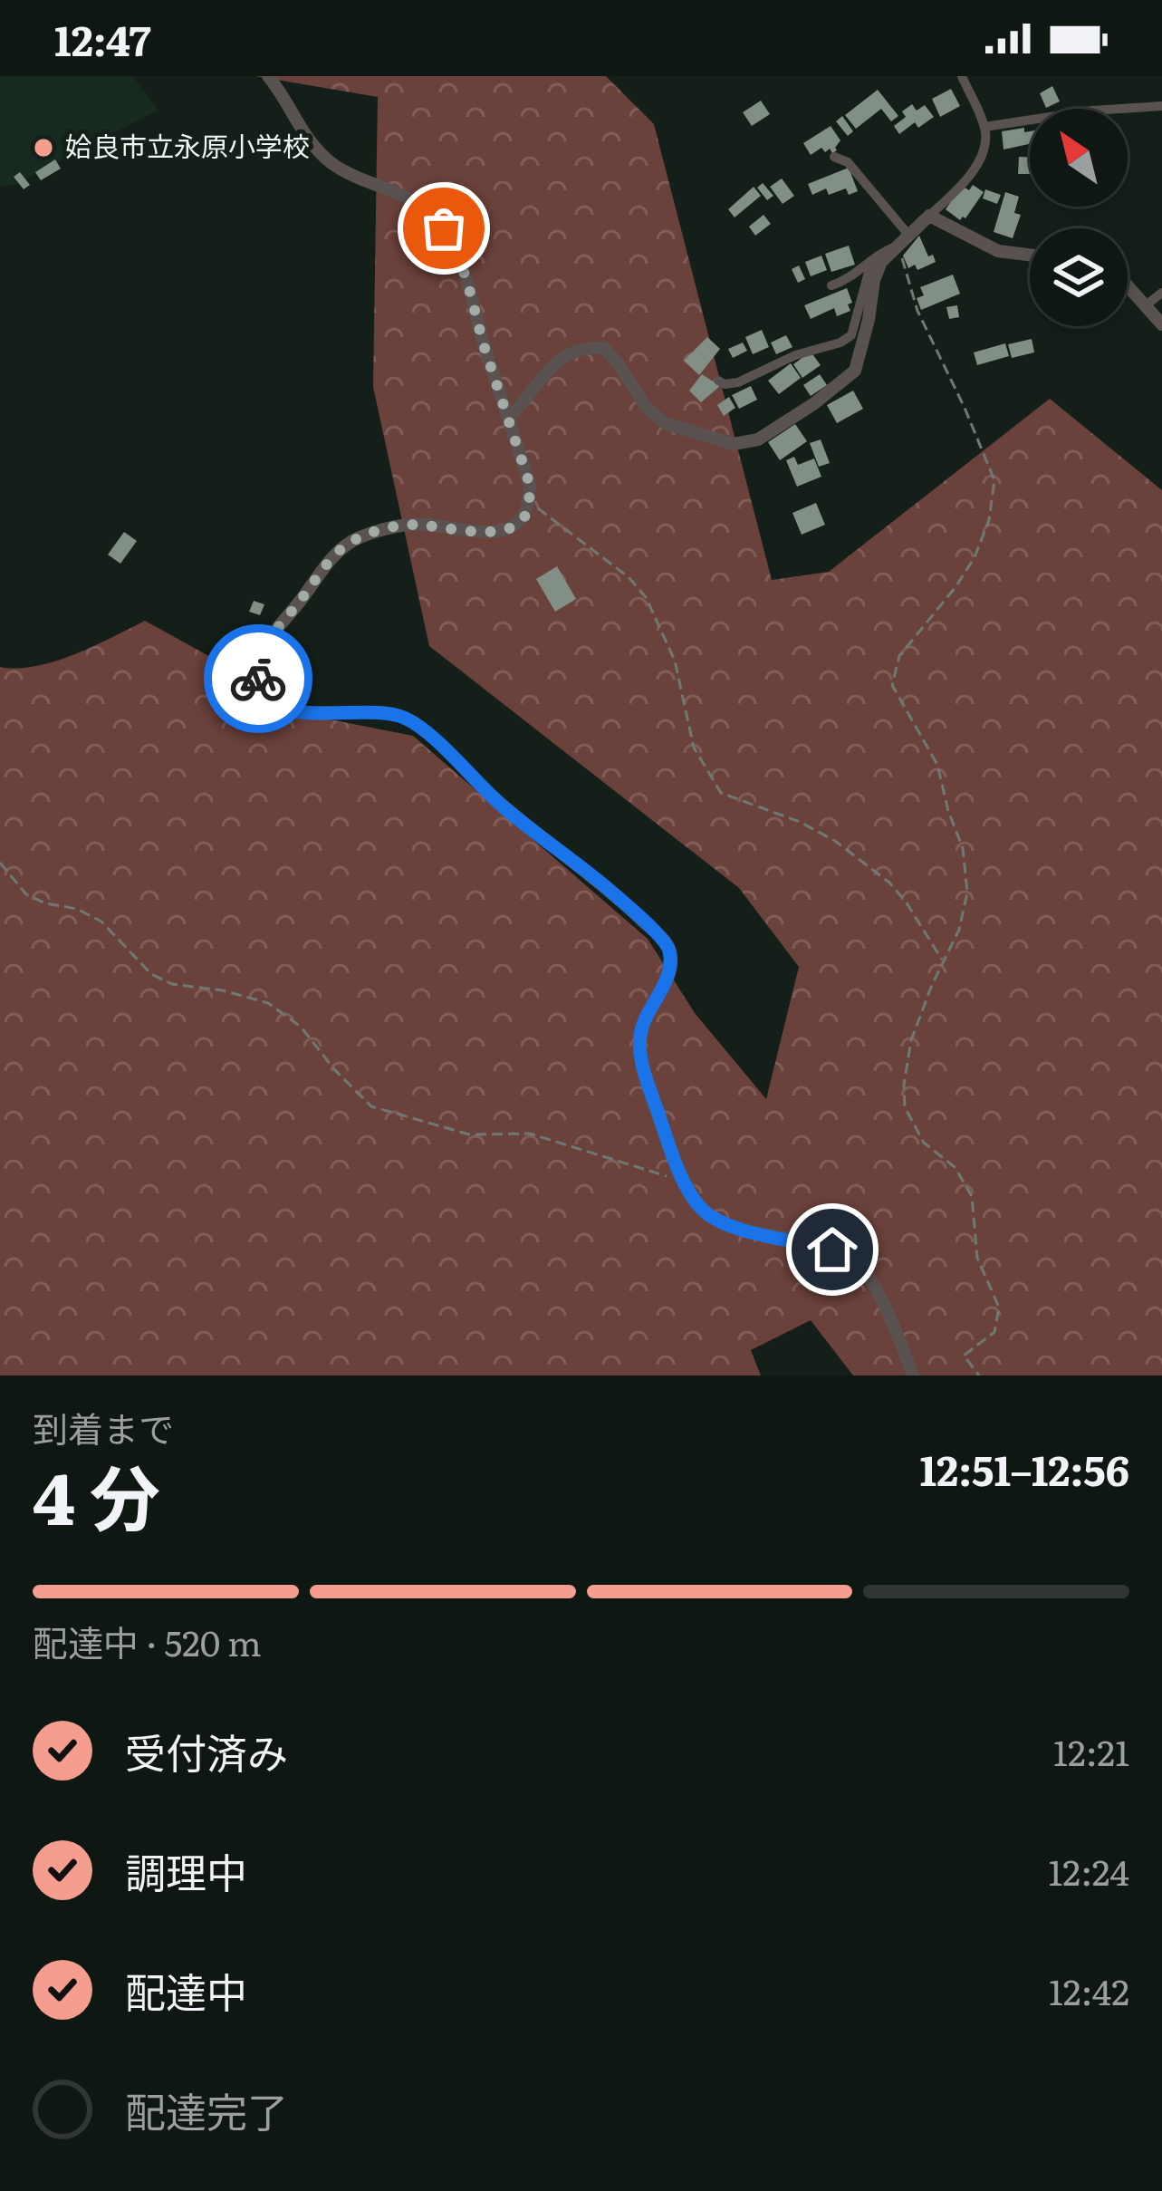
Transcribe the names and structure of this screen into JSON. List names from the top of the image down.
{
  "places": ["姶良市立永原小学校"],
  "north": "top left",
  "page": {
    "status": "12:47",
    "heading": ["4 分", "到着まで", "12:51–12:56"],
    "bar": "配達中 · 520 m",
    "list": [
      ["受付済み", "12:21"],
      ["調理中", "12:24"],
      ["配達中", "12:42"],
      "配達完了"
    ]
  }
}
